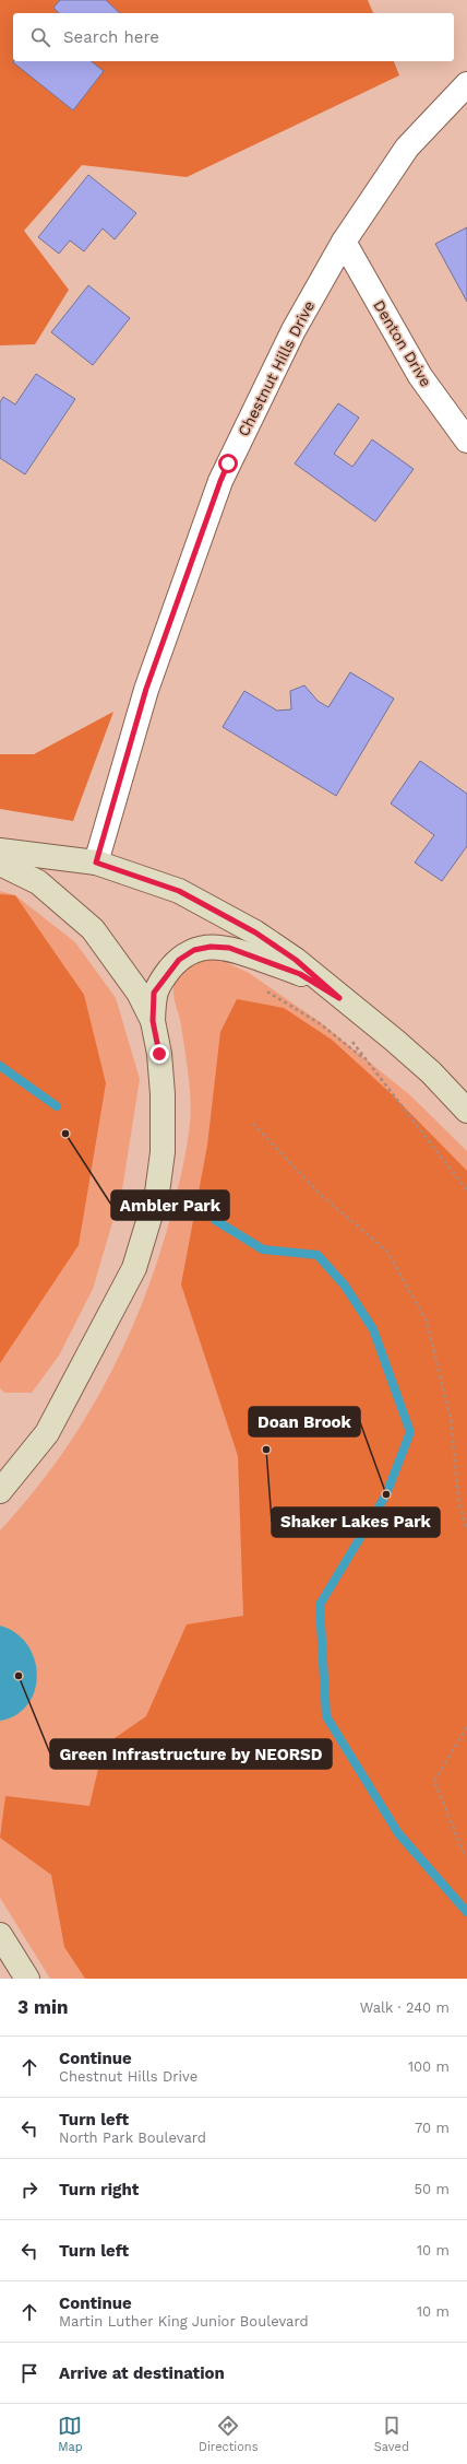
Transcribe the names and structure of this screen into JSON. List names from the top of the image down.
{
  "streets": {
    "street": ["Denton Drive", "Chestnut Hills Drive"]
  },
  "crossings": [
    ["Denton Drive", "Chestnut Hills Drive"]
  ],
  "places": [
    "Ambler Park",
    "Shaker Lakes Park",
    "Doan Brook",
    "Green Infrastructure by NEORSD"
  ],
  "page": {
    "search": "Search here",
    "heading": ["3 min", "Walk · 240 m"],
    "list": [
      ["Continue", "Chestnut Hills Drive", "100 m"],
      ["Turn left", "North Park Boulevard", "70 m"],
      ["Turn right", "50 m"],
      ["Turn left", "10 m"],
      ["Continue", "Martin Luther King Junior Boulevard", "10 m"],
      "Arrive at destination"
    ],
    "nav": ["Map", "Directions", "Saved"]
  }
}
